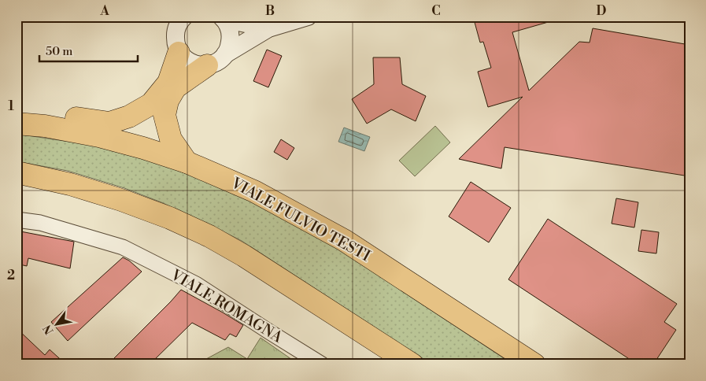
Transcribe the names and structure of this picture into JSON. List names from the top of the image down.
{
  "streets": {
    "highway": ["VIALE FULVIO TESTI"],
    "street": ["VIALE ROMAGNA"]
  },
  "scale_bar": "50 m",
  "north": "bottom left",
  "grid": {
    "columns": [
      "A",
      "B",
      "C",
      "D"
    ],
    "rows": ["1", "2"]
  }
}
